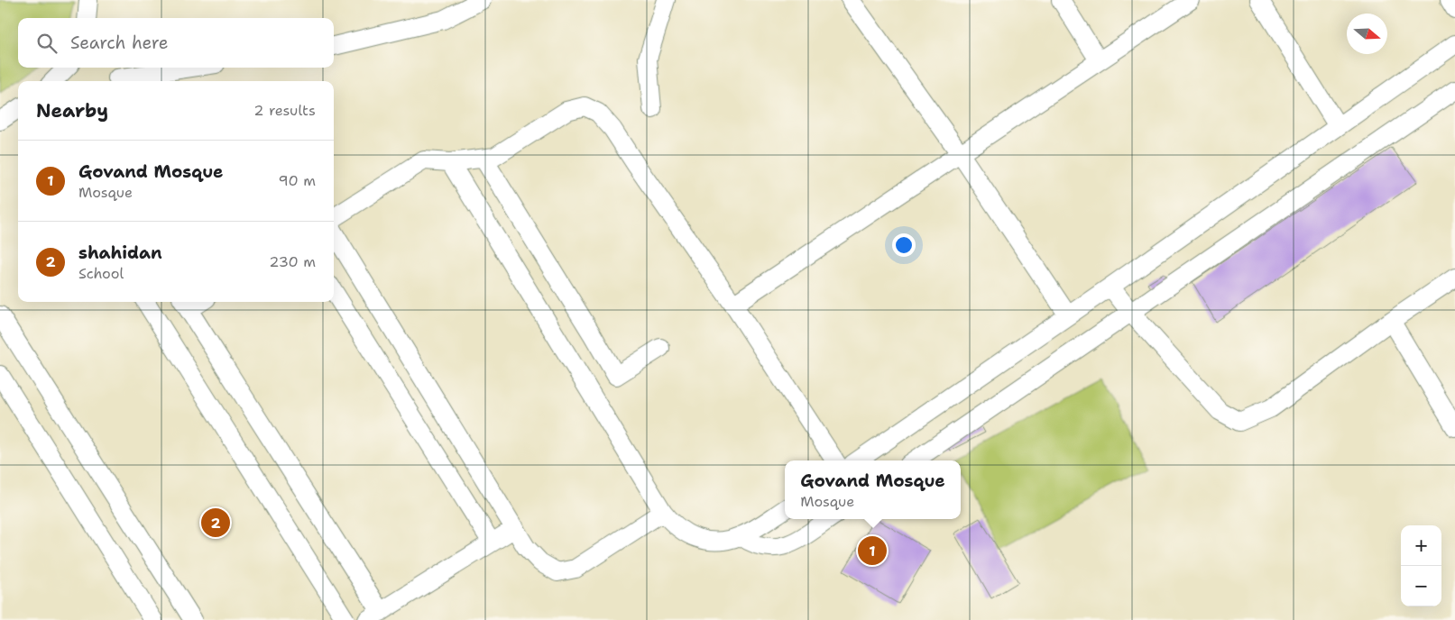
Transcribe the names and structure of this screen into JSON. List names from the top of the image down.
{
  "north": "right",
  "page": {
    "search": "Search here",
    "heading": ["Nearby", "2 results"],
    "list": [
      {
        "mark": "1",
        "name": "Govand Mosque",
        "note": "Mosque",
        "value": "90 m"
      },
      {
        "mark": "2",
        "name": "shahidan",
        "note": "School",
        "value": "230 m"
      }
    ],
    "popup": ["Govand Mosque", "Mosque"],
    "pins": ["2", "1"],
    "map_buttons": ["+", "−"]
  }
}
